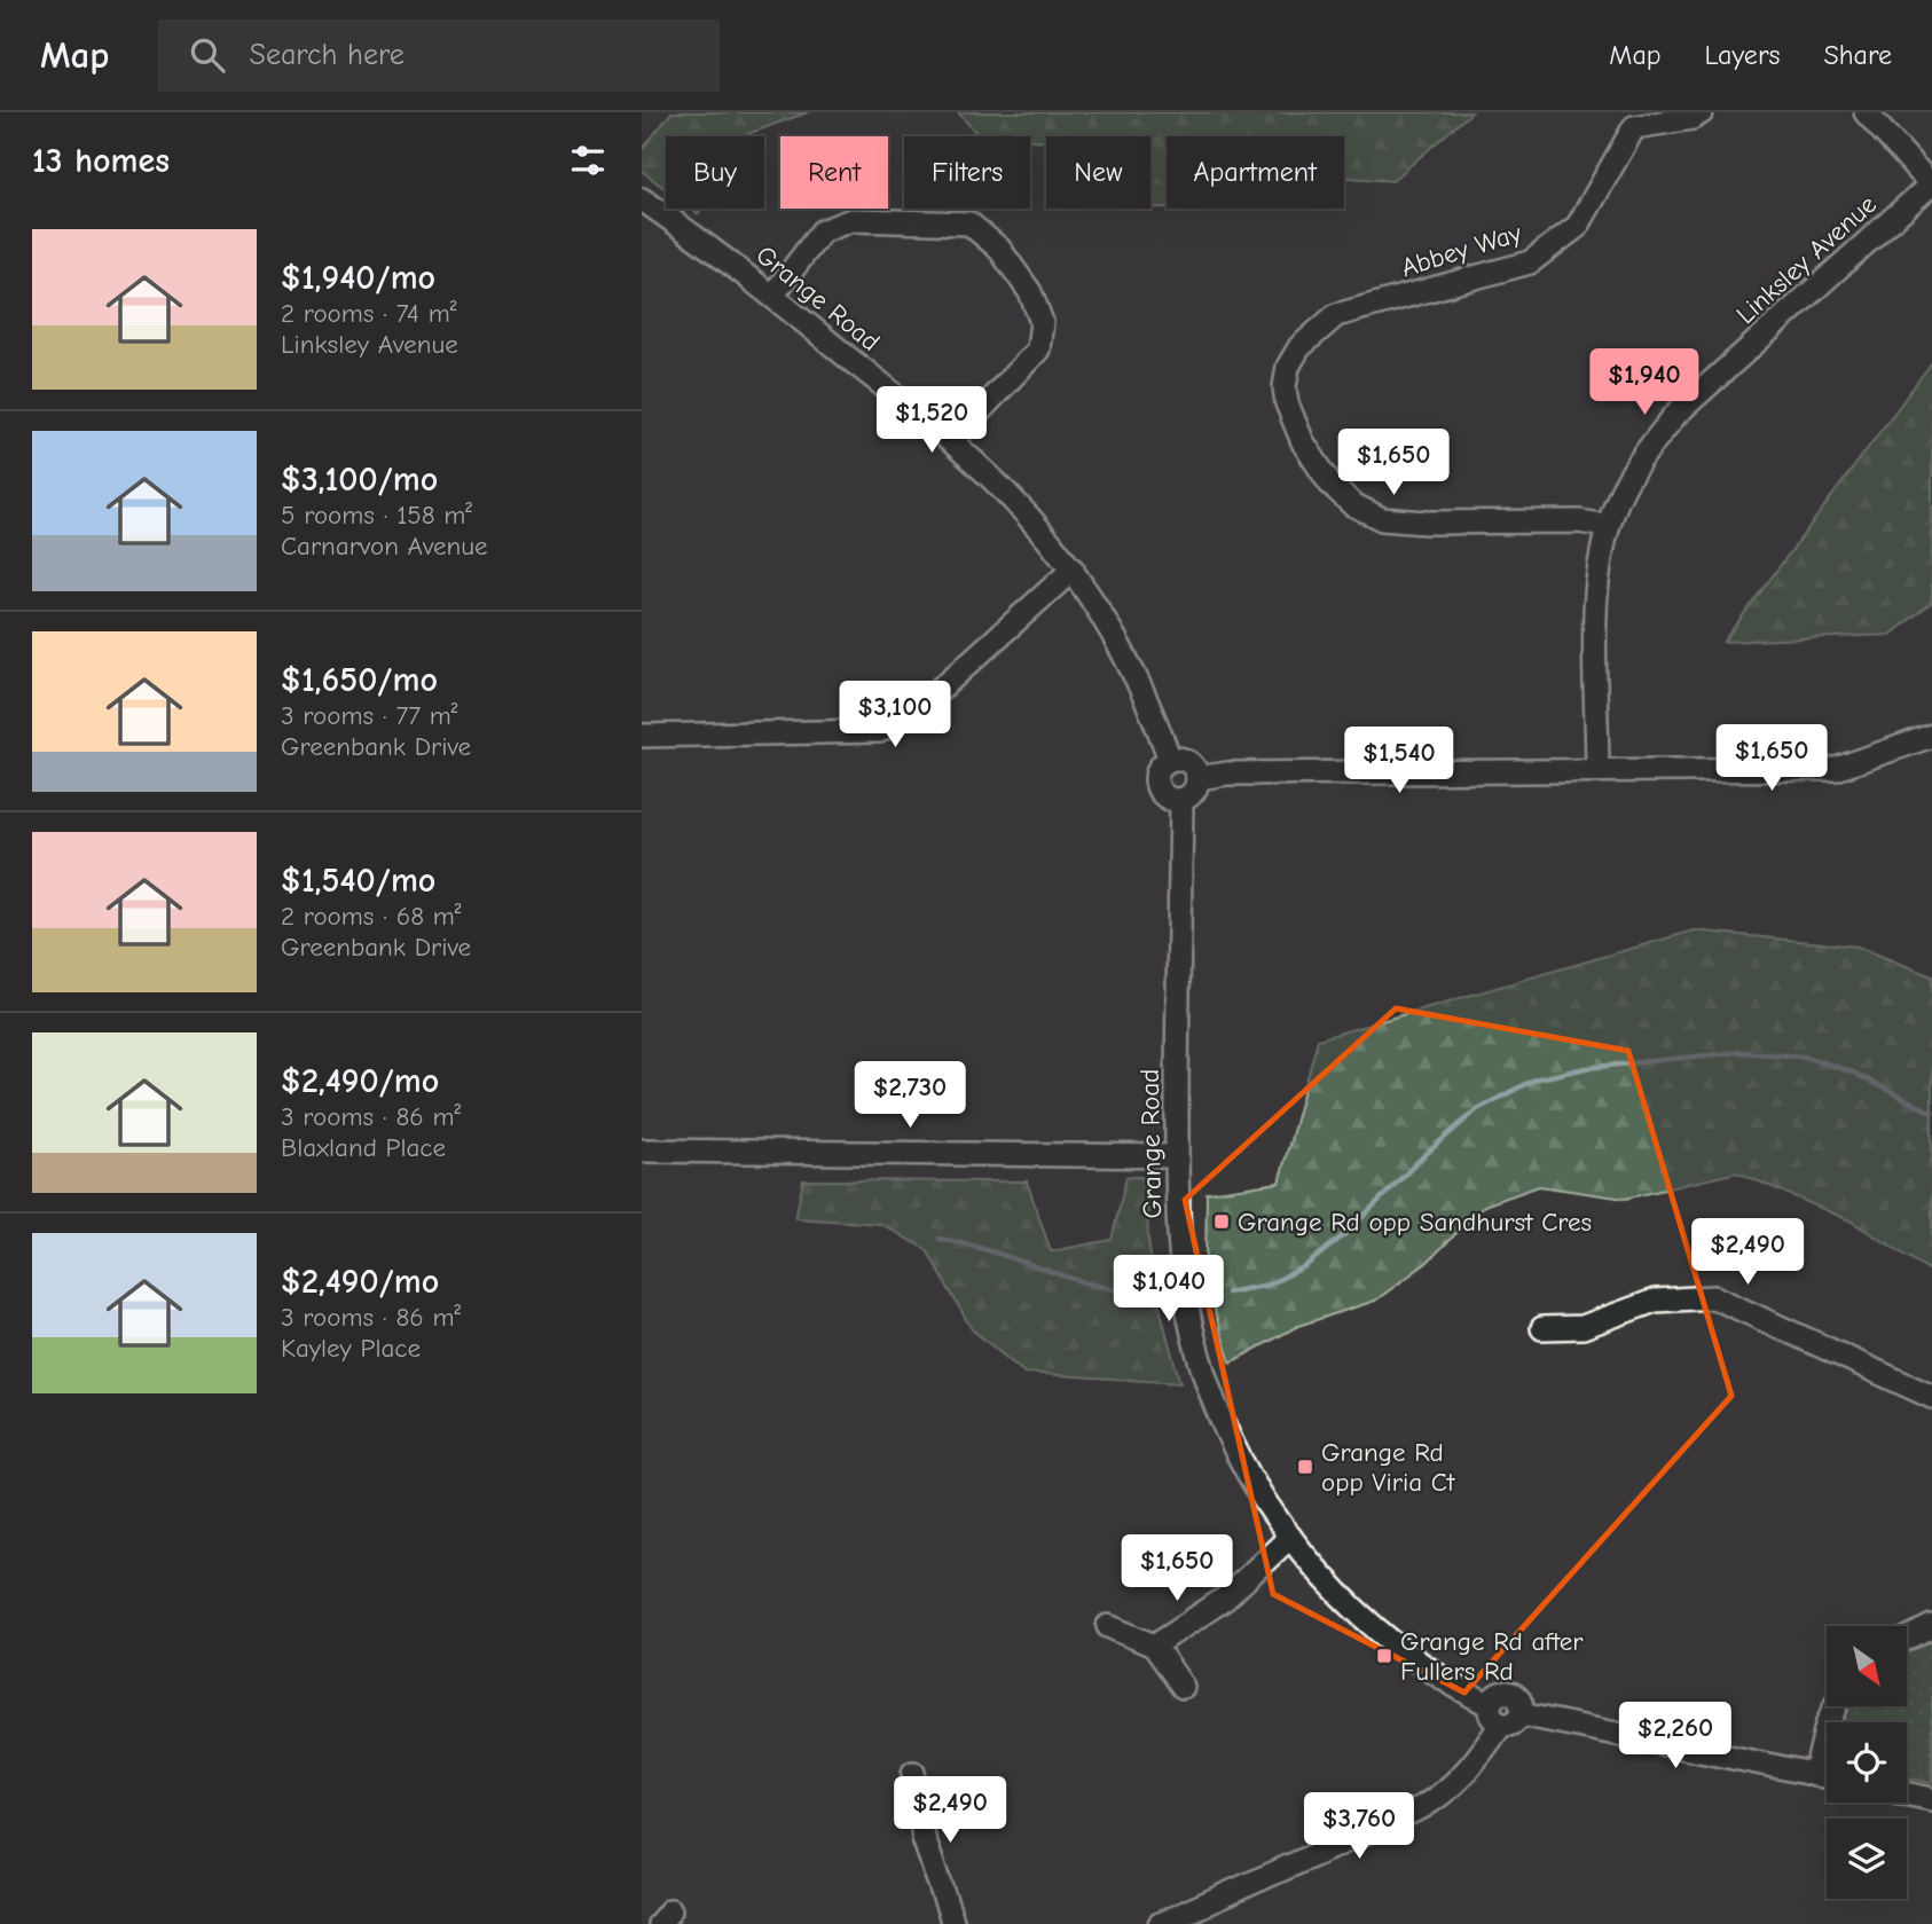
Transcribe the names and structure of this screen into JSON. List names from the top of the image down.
{
  "streets": {
    "street": ["Abbey Way", "Linksley Avenue", "Grange Road"]
  },
  "crossings": [
    ["Abbey Way", "Linksley Avenue"]
  ],
  "places": {
    "transit": ["Grange Rd opp Sandhurst Cres", "Grange Rd opp Viria Ct", "Grange Rd after Fullers Rd"]
  },
  "north": "bottom right",
  "page": {
    "header": "Map",
    "search": "Search here",
    "nav": ["Map", "Layers", "Share"],
    "heading": "13 homes",
    "chip": [
      "Buy",
      "Rent",
      "Filters",
      "New",
      "Apartment"
    ],
    "list": [
      {
        "name": "$1,940/mo",
        "note": "2 rooms · 74 m² · Linksley Avenue"
      },
      {
        "name": "$3,100/mo",
        "note": "5 rooms · 158 m² · Carnarvon Avenue"
      },
      {
        "name": "$1,650/mo",
        "note": "3 rooms · 77 m² · Greenbank Drive"
      },
      {
        "name": "$1,540/mo",
        "note": "2 rooms · 68 m² · Greenbank Drive"
      },
      {
        "name": "$2,490/mo",
        "note": "3 rooms · 86 m² · Blaxland Place"
      },
      {
        "name": "$2,490/mo",
        "note": "3 rooms · 86 m² · Kayley Place"
      }
    ],
    "price": [
      "$1,940",
      "$1,520",
      "$1,650",
      "$3,100",
      "$1,650",
      "$1,540",
      "$2,730",
      "$2,490",
      "$1,040",
      "$1,650",
      "$2,260",
      "$2,490",
      "$3,760"
    ]
  }
}
